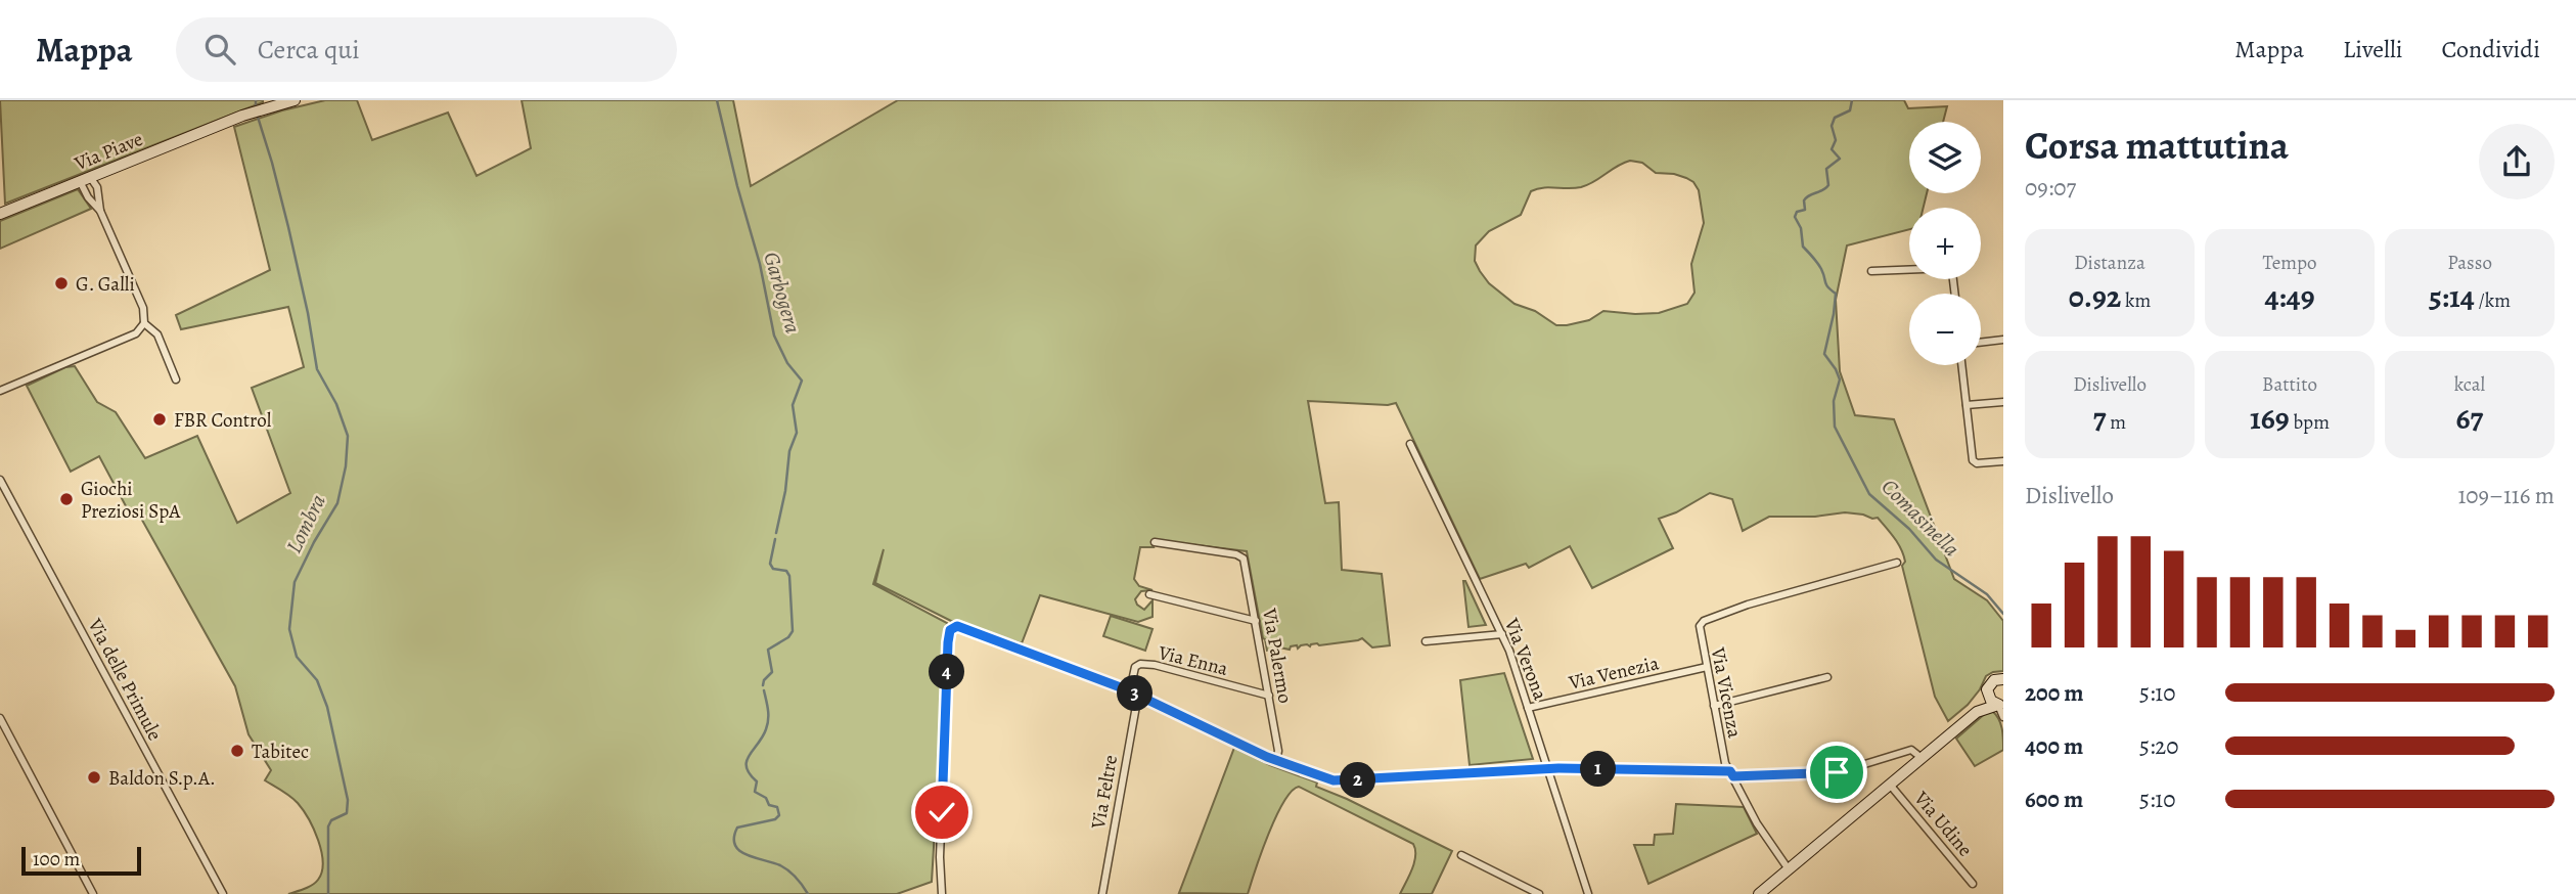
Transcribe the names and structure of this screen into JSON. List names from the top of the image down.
{
  "streets": {
    "street": [
      "Via Piave",
      "Via Palermo",
      "Via Verona",
      "Via Enna",
      "Via Venezia",
      "Via delle Primule",
      "Via Vicenza",
      "Via Feltre",
      "Via Udine"
    ]
  },
  "crossings": [
    ["Via Palermo", "Via Enna"],
    ["Via Verona", "Via Venezia"],
    ["Via Venezia", "Via Vicenza"]
  ],
  "water": ["Garbogera", "Comasinella", "Lombra"],
  "places": [
    "G. Galli",
    "FBR Control",
    "Giochi Preziosi SpA",
    "Tabitec",
    "Baldon S.p.A."
  ],
  "scale_bar": "100 m",
  "page": {
    "header": "Mappa",
    "search": "Cerca qui",
    "nav": ["Mappa", "Livelli", "Condividi"],
    "heading": ["Corsa mattutina", "09:07"],
    "map_buttons": ["+", "−"],
    "stats": [
      ["Distanza", "0.92 km"],
      ["Tempo", "4:49"],
      ["Passo", "5:14 /km"],
      ["Dislivello", "7 m"],
      ["Battito", "169 bpm"],
      ["kcal", "67"]
    ],
    "chart": ["Dislivello", "109–116 m"],
    "pins": [
      "4",
      "3",
      "1",
      "2"
    ],
    "list": [
      {
        "name": "200 m",
        "note": "5:10"
      },
      {
        "name": "400 m",
        "note": "5:20"
      },
      {
        "name": "600 m",
        "note": "5:10"
      }
    ],
    "scale": "100 m"
  }
}
